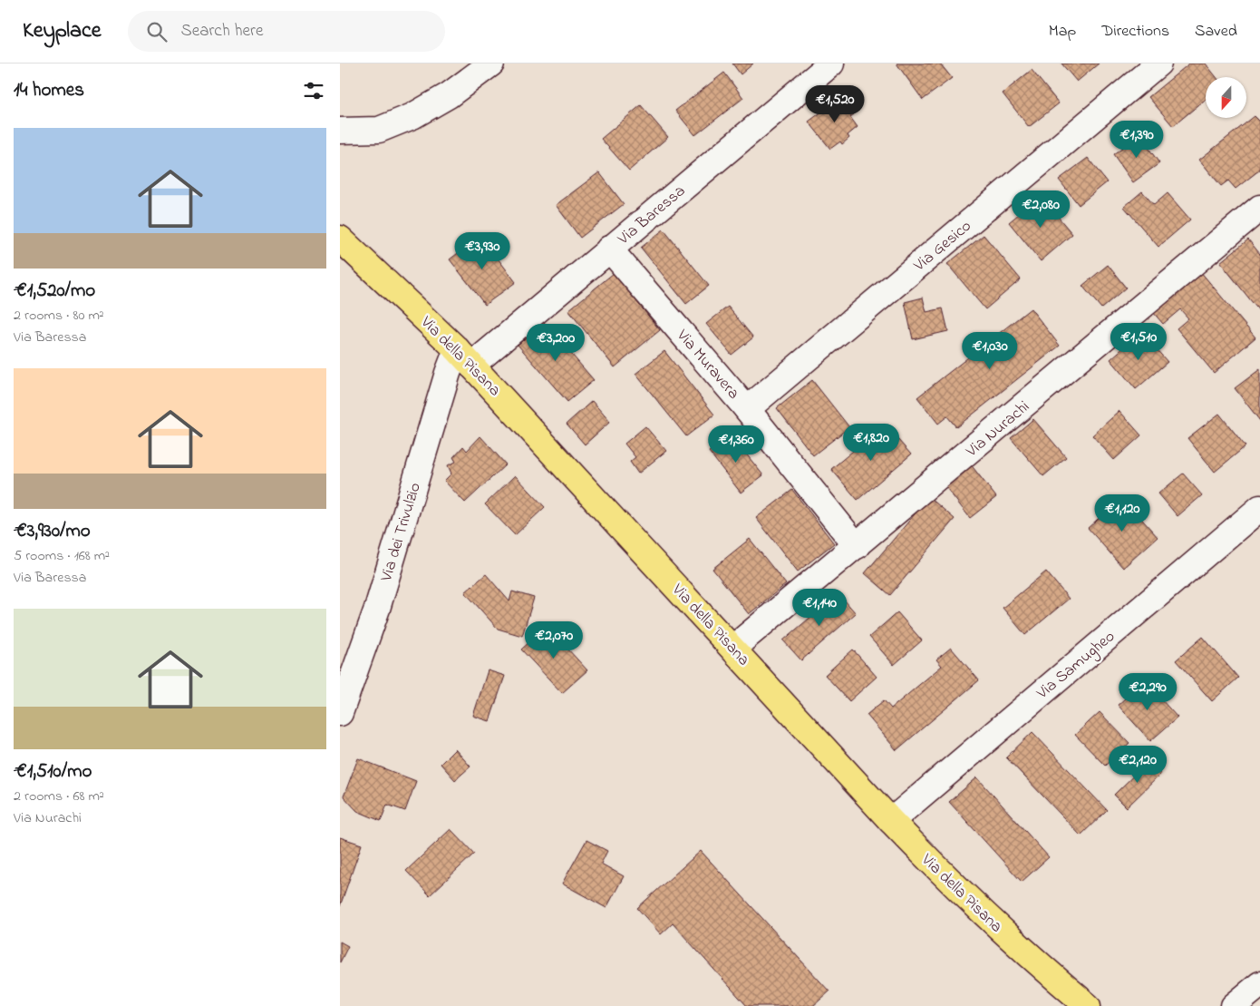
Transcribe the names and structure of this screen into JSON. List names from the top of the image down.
{
  "streets": {
    "main road": ["Via della Pisana"],
    "street": [
      "Via Baressa",
      "Via Gesico",
      "Via Muravera",
      "Via Nurachi",
      "Via dei Trivulzio",
      "Via Samugheo"
    ]
  },
  "crossings": [
    ["Via Baressa", "Via della Pisana"],
    ["Via Baressa", "Via Muravera"],
    ["Via Baressa", "Via dei Trivulzio"],
    ["Via Gesico", "Via Muravera"],
    ["Via della Pisana", "Via Nurachi"],
    ["Via della Pisana", "Via dei Trivulzio"],
    ["Via della Pisana", "Via Samugheo"],
    ["Via Muravera", "Via Nurachi"]
  ],
  "north": "bottom",
  "page": {
    "header": "Keyplace",
    "search": "Search here",
    "nav": ["Map", "Directions", "Saved"],
    "heading": "14 homes",
    "price": [
      "€1,520",
      "€1,390",
      "€2,080",
      "€3,930",
      "€1,510",
      "€3,200",
      "€1,030",
      "€1,820",
      "€1,360",
      "€1,120",
      "€1,140",
      "€2,070",
      "€2,290",
      "€2,120"
    ],
    "list": [
      {
        "name": "€1,520/mo",
        "note": "2 rooms · 80 m² · Via Baressa"
      },
      {
        "name": "€3,930/mo",
        "note": "5 rooms · 168 m² · Via Baressa"
      },
      {
        "name": "€1,510/mo",
        "note": "2 rooms · 68 m² · Via Nurachi"
      }
    ]
  }
}
